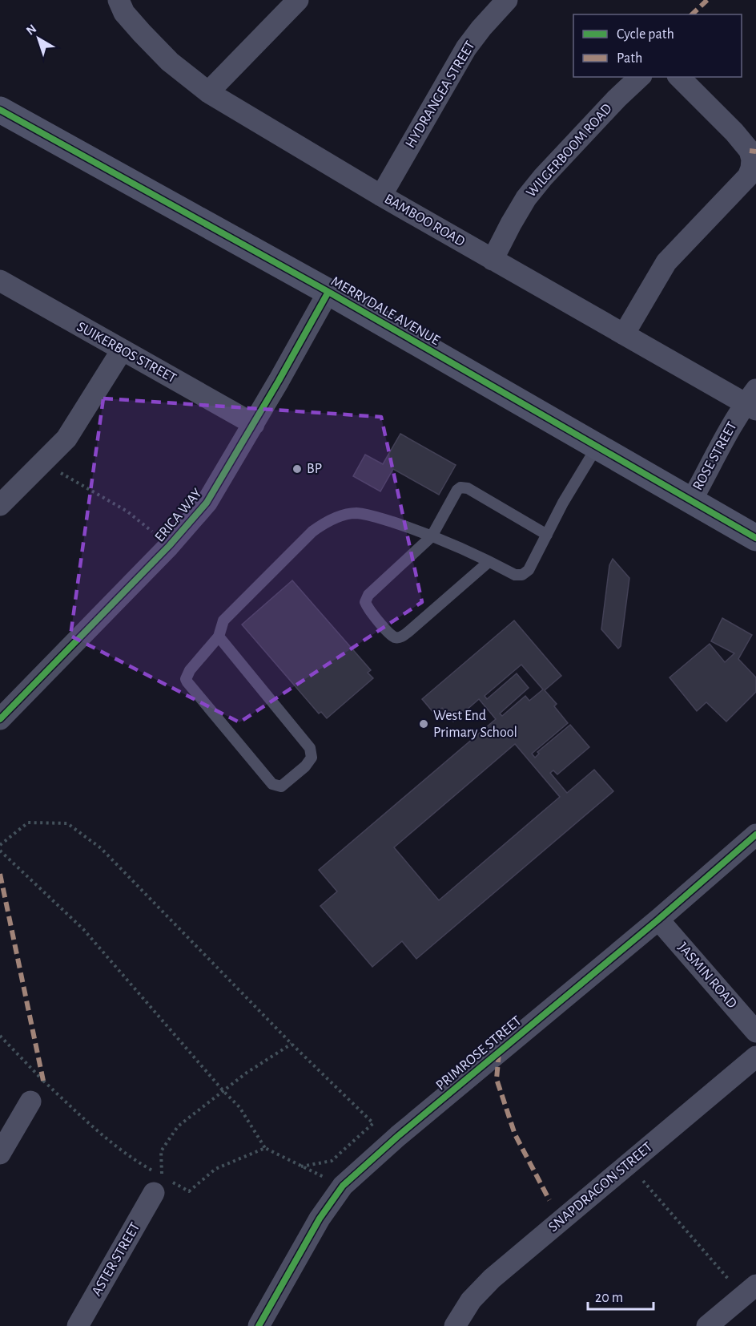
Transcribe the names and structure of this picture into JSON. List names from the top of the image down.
{
  "streets": {
    "street": [
      "HYDRANGEA STREET",
      "WILGERBOOM ROAD",
      "BAMBOO ROAD",
      "MERRYDALE AVENUE",
      "SUIKERBOS STREET",
      "ROSE STREET",
      "ERICA WAY",
      "JASMIN ROAD",
      "PRIMROSE STREET",
      "SNAPDRAGON STREET",
      "ASTER STREET"
    ]
  },
  "crossings": [
    ["HYDRANGEA STREET", "BAMBOO ROAD"],
    ["WILGERBOOM ROAD", "BAMBOO ROAD"],
    ["BAMBOO ROAD", "ROSE STREET"],
    ["MERRYDALE AVENUE", "ROSE STREET"],
    ["MERRYDALE AVENUE", "ERICA WAY"],
    ["SUIKERBOS STREET", "ERICA WAY"],
    ["JASMIN ROAD", "PRIMROSE STREET"]
  ],
  "places": ["BP", "West End Primary School"],
  "legend": ["Cycle path", "Path"],
  "scale_bar": "20 m",
  "north": "top left"
}
